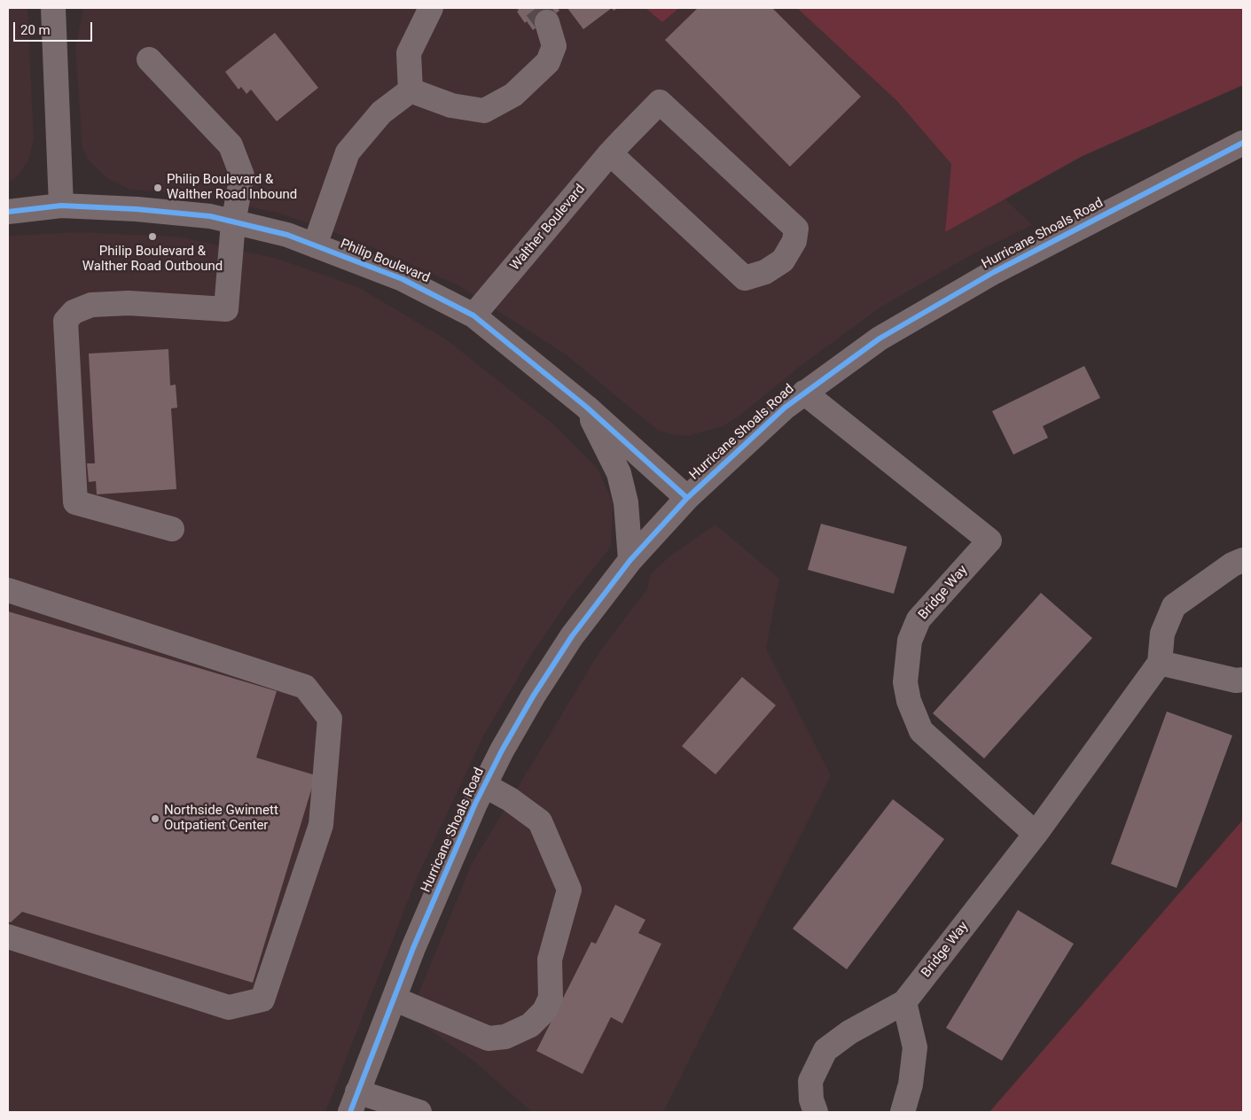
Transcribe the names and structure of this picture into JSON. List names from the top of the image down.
{
  "streets": {
    "street": [
      "Walther Boulevard",
      "Hurricane Shoals Road",
      "Philip Boulevard",
      "Bridge Way"
    ]
  },
  "crossings": [
    ["Walther Boulevard", "Philip Boulevard"],
    ["Hurricane Shoals Road", "Philip Boulevard"],
    ["Hurricane Shoals Road", "Bridge Way"]
  ],
  "places": ["Philip Boulevard & Walther Road Inbound", "Philip Boulevard & Walther Road Outbound", "Northside Gwinnett Outpatient Center"],
  "scale_bar": "20 m"
}
